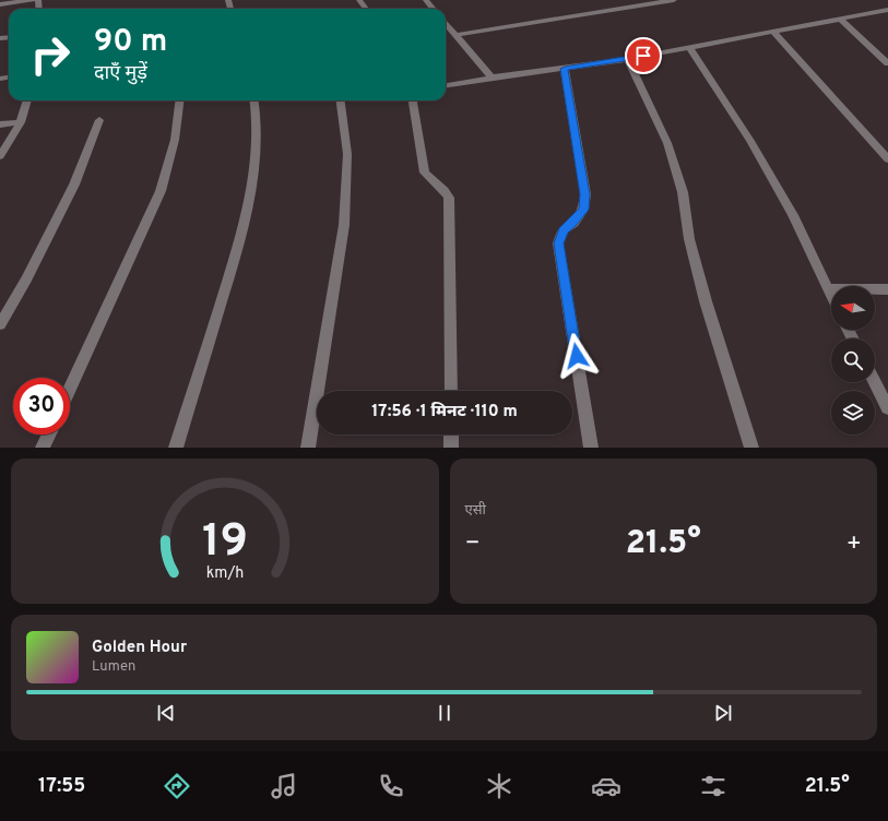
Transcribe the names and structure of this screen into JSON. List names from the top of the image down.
{
  "north": "left",
  "page": {
    "turn": ["90 m", "दाएँ मुड़ें"],
    "limit": "30",
    "trip": "17:56 · 1 मिनट · 110 m",
    "tile": "एसी",
    "heat": ["−", "21.5°", "+"],
    "song": ["Golden Hour", "Lumen"],
    "tabs": ["17:55", "21.5°"],
    "gauge": ["19", "km/h"]
  }
}
